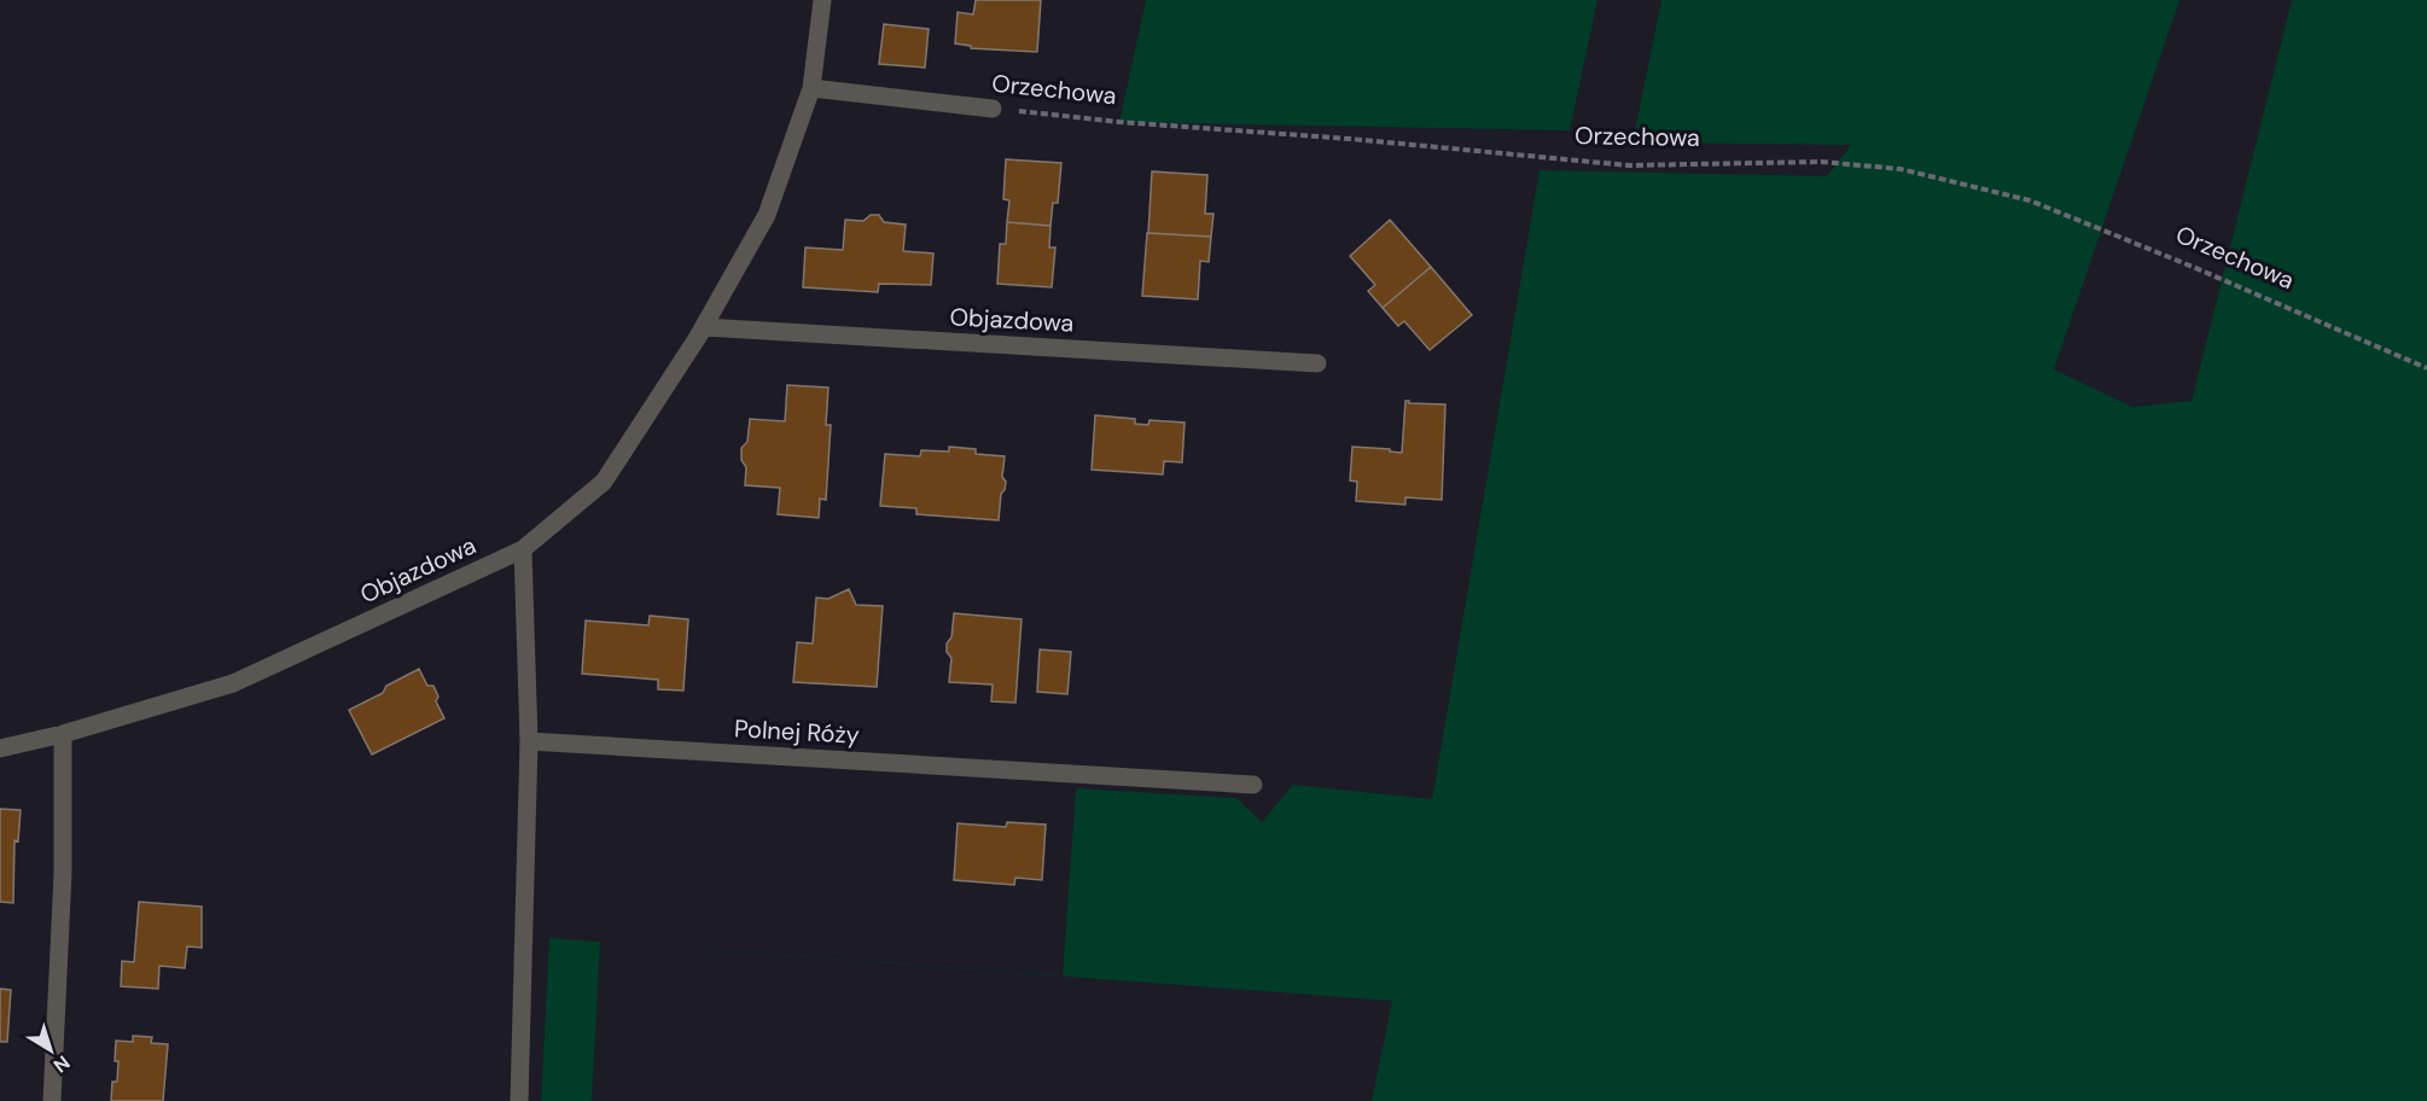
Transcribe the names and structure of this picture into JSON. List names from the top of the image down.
{
  "streets": {
    "street": ["Orzechowa", "Objazdowa", "Polnej Róży"]
  },
  "crossings": [
    ["Orzechowa", "Objazdowa"]
  ],
  "north": "bottom right"
}
